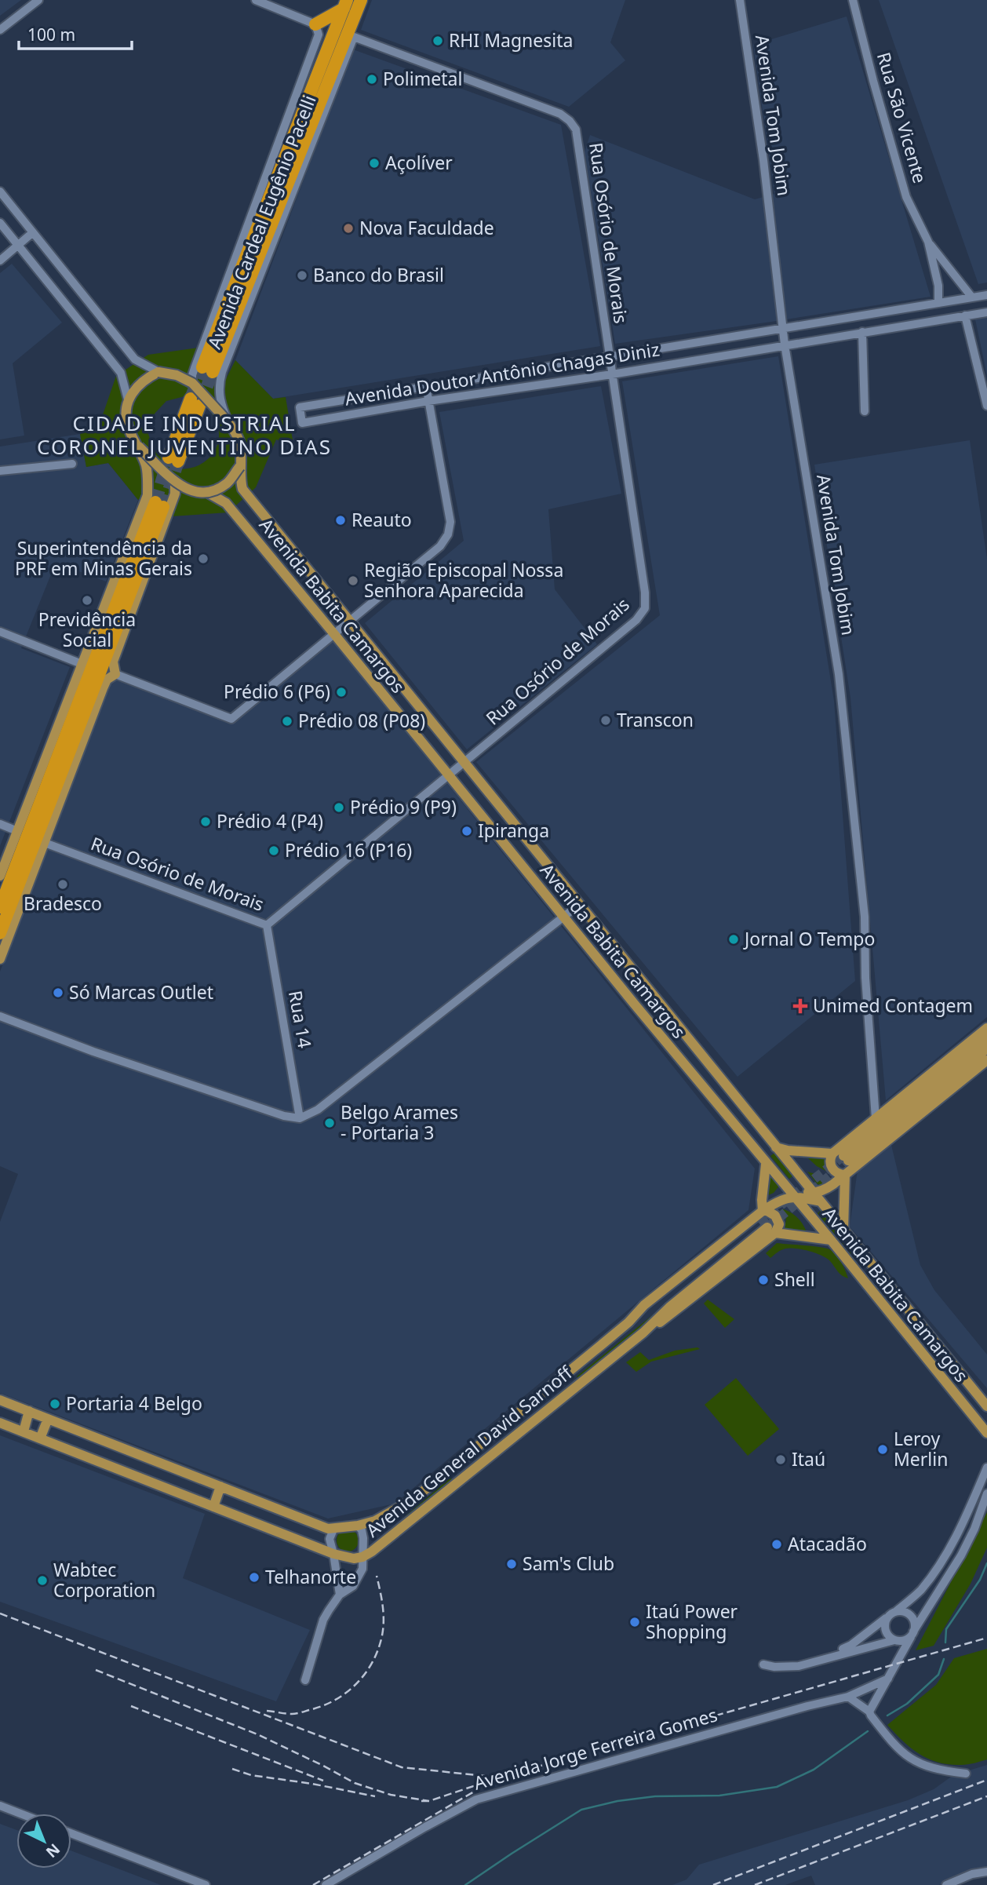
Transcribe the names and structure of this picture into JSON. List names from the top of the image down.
{
  "streets": {
    "highway": ["Avenida Cardeal Eugênio Pacelli"],
    "main road": ["Avenida Babita Camargos", "Avenida General David Sarnoff"],
    "street": [
      "Avenida Tom Jobim",
      "Rua São Vicente",
      "Rua Osório de Morais",
      "Avenida Doutor Antônio Chagas Diniz",
      "Rua 14",
      "Avenida Jorge Ferreira Gomes"
    ]
  },
  "crossings": [
    ["Avenida Tom Jobim", "Avenida Doutor Antônio Chagas Diniz"],
    ["Rua São Vicente", "Avenida Doutor Antônio Chagas Diniz"],
    ["Avenida Cardeal Eugênio Pacelli", "Rua Osório de Morais"],
    ["Avenida Cardeal Eugênio Pacelli", "Avenida Babita Camargos"],
    ["Rua Osório de Morais", "Avenida Doutor Antônio Chagas Diniz"],
    ["Rua Osório de Morais", "Avenida Babita Camargos"],
    ["Rua Osório de Morais", "Rua 14"],
    ["Avenida Babita Camargos", "Avenida General David Sarnoff"]
  ],
  "districts": ["CIDADE INDUSTRIAL CORONEL JUVENTINO DIAS"],
  "places": {
    "other": [
      "RHI Magnesita",
      "Polimetal",
      "Açolíver",
      "Nova Faculdade",
      "Banco do Brasil",
      "Reauto",
      "Superintendência da PRF em Minas Gerais",
      "Região Episcopal Nossa Senhora Aparecida",
      "Previdência Social",
      "Prédio 6 (P6)",
      "Transcon",
      "Prédio 08 (P08)",
      "Prédio 9 (P9)",
      "Prédio 4 (P4)",
      "Ipiranga",
      "Prédio 16 (P16)",
      "Bradesco",
      "Jornal O Tempo",
      "Só Marcas Outlet",
      "Belgo Arames - Portaria 3",
      "Shell",
      "Portaria 4 Belgo",
      "Leroy Merlin",
      "Itaú",
      "Atacadão",
      "Sam's Club",
      "Telhanorte",
      "Wabtec Corporation",
      "Itaú Power Shopping"
    ],
    "health": ["Unimed Contagem"]
  },
  "scale_bar": "100 m",
  "north": "bottom right"
}
